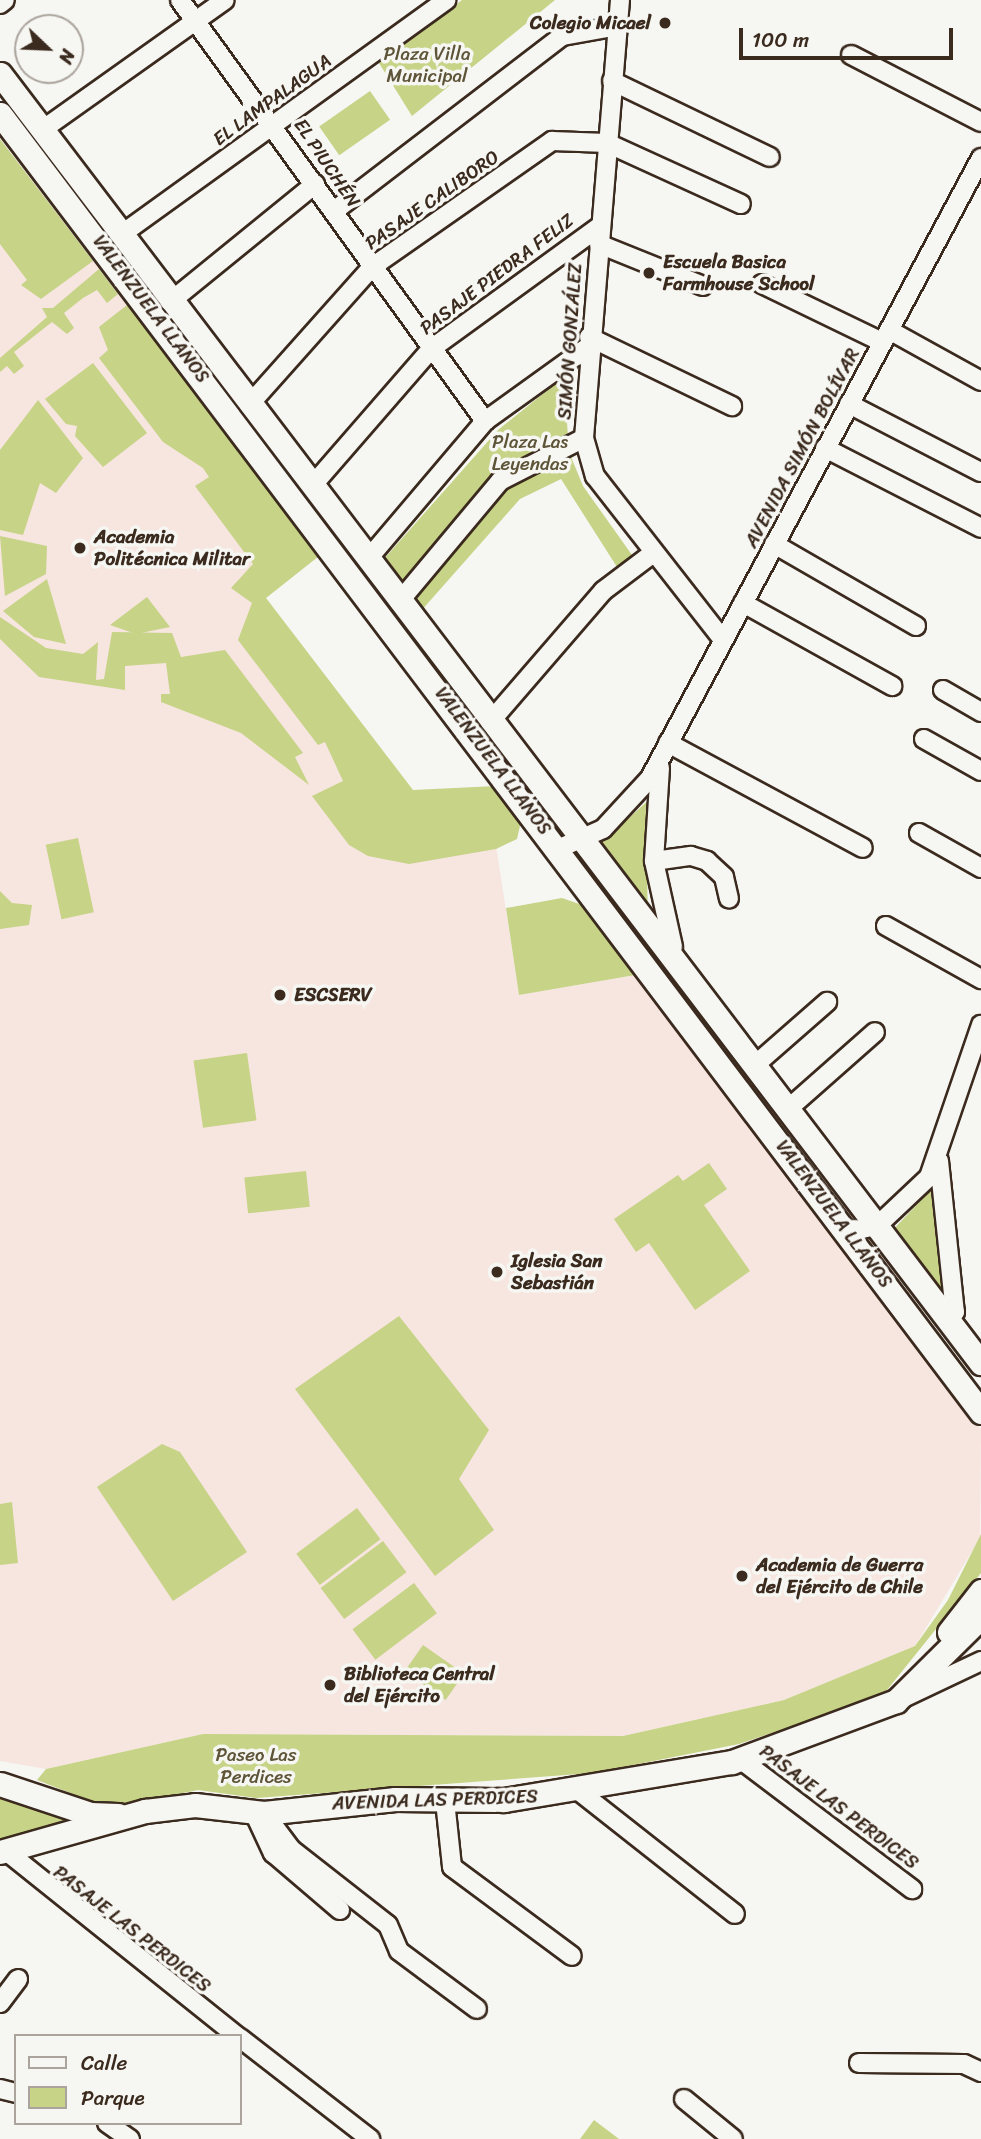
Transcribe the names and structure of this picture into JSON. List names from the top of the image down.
{
  "streets": {
    "main road": ["VALENZUELA LLANOS", "AVENIDA LAS PERDICES"],
    "street": [
      "EL LAMPALAGUA",
      "EL PIUCHÉN",
      "PASAJE CALIBORO",
      "PASAJE PIEDRA FELIZ",
      "SIMÓN GONZÁLEZ",
      "AVENIDA SIMÓN BOLÍVAR",
      "PASAJE LAS PERDICES"
    ]
  },
  "crossings": [
    ["EL LAMPALAGUA", "EL PIUCHÉN"],
    ["EL LAMPALAGUA", "VALENZUELA LLANOS"],
    ["EL PIUCHÉN", "PASAJE CALIBORO"],
    ["EL PIUCHÉN", "PASAJE PIEDRA FELIZ"],
    ["PASAJE CALIBORO", "VALENZUELA LLANOS"],
    ["PASAJE CALIBORO", "SIMÓN GONZÁLEZ"],
    ["PASAJE PIEDRA FELIZ", "VALENZUELA LLANOS"],
    ["PASAJE PIEDRA FELIZ", "SIMÓN GONZÁLEZ"],
    ["VALENZUELA LLANOS", "AVENIDA SIMÓN BOLÍVAR"],
    ["SIMÓN GONZÁLEZ", "AVENIDA SIMÓN BOLÍVAR"],
    ["AVENIDA LAS PERDICES", "PASAJE LAS PERDICES"]
  ],
  "parks": ["Plaza Villa Municipal", "Plaza Las Leyendas", "Paseo Las Perdices"],
  "places": [
    "Colegio Micael",
    "Escuela Basica Farmhouse School",
    "Academia Politécnica Militar",
    "ESCSERV",
    "Iglesia San Sebastián",
    "Academia de Guerra del Ejército de Chile",
    "Biblioteca Central del Ejército"
  ],
  "legend": ["Calle", "Parque"],
  "scale_bar": "100 m",
  "north": "bottom right"
}
